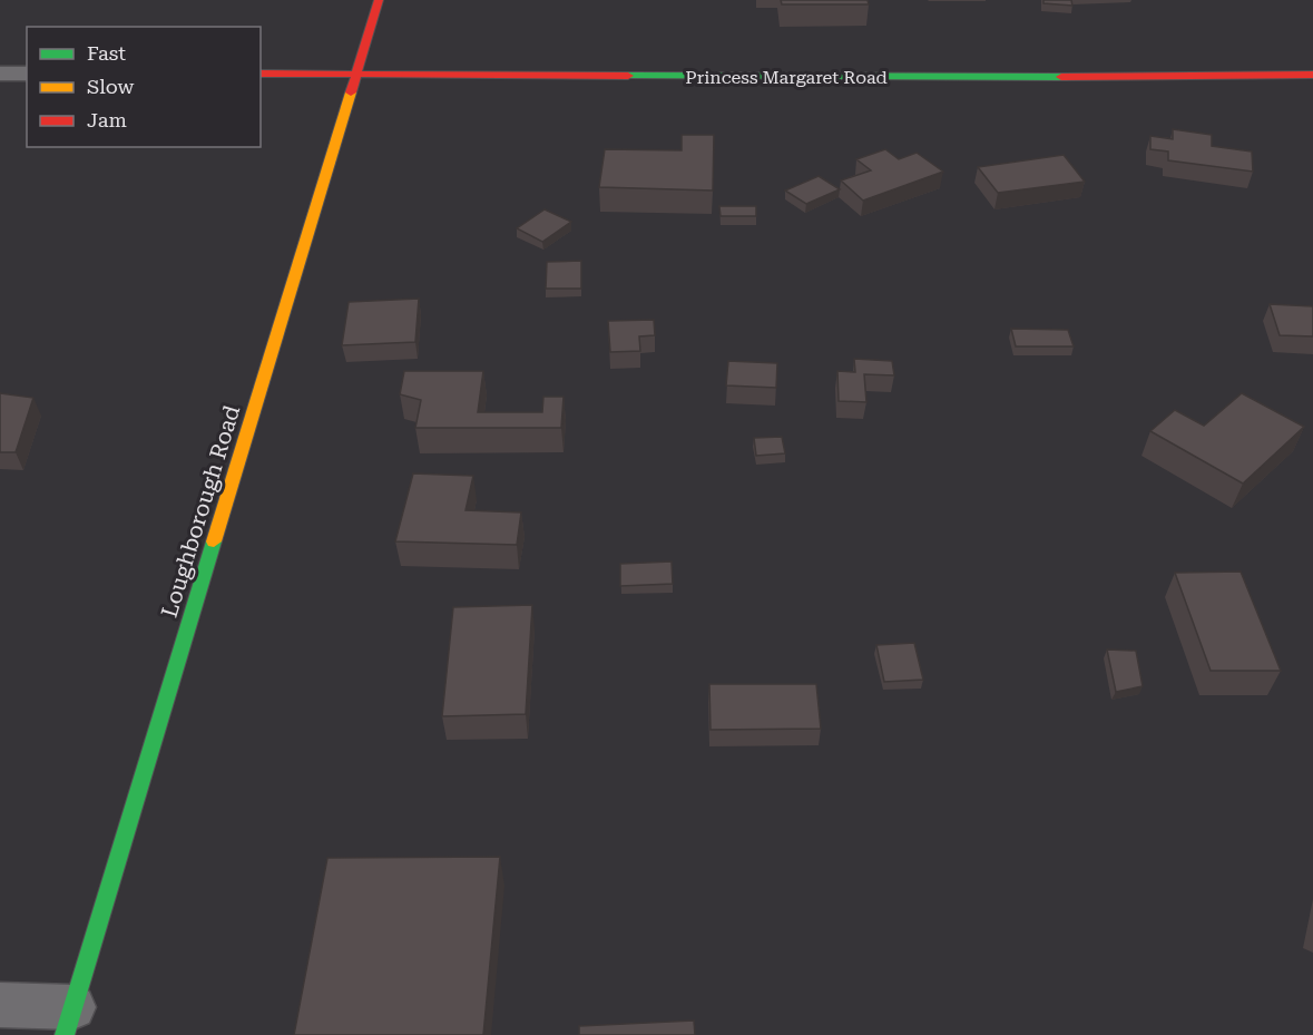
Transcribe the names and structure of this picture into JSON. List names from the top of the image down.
{
  "streets": {
    "street": ["Princess Margaret Road", "Loughborough Road"]
  },
  "crossings": [
    ["Princess Margaret Road", "Loughborough Road"]
  ],
  "legend": ["Fast", "Slow", "Jam"]
}
